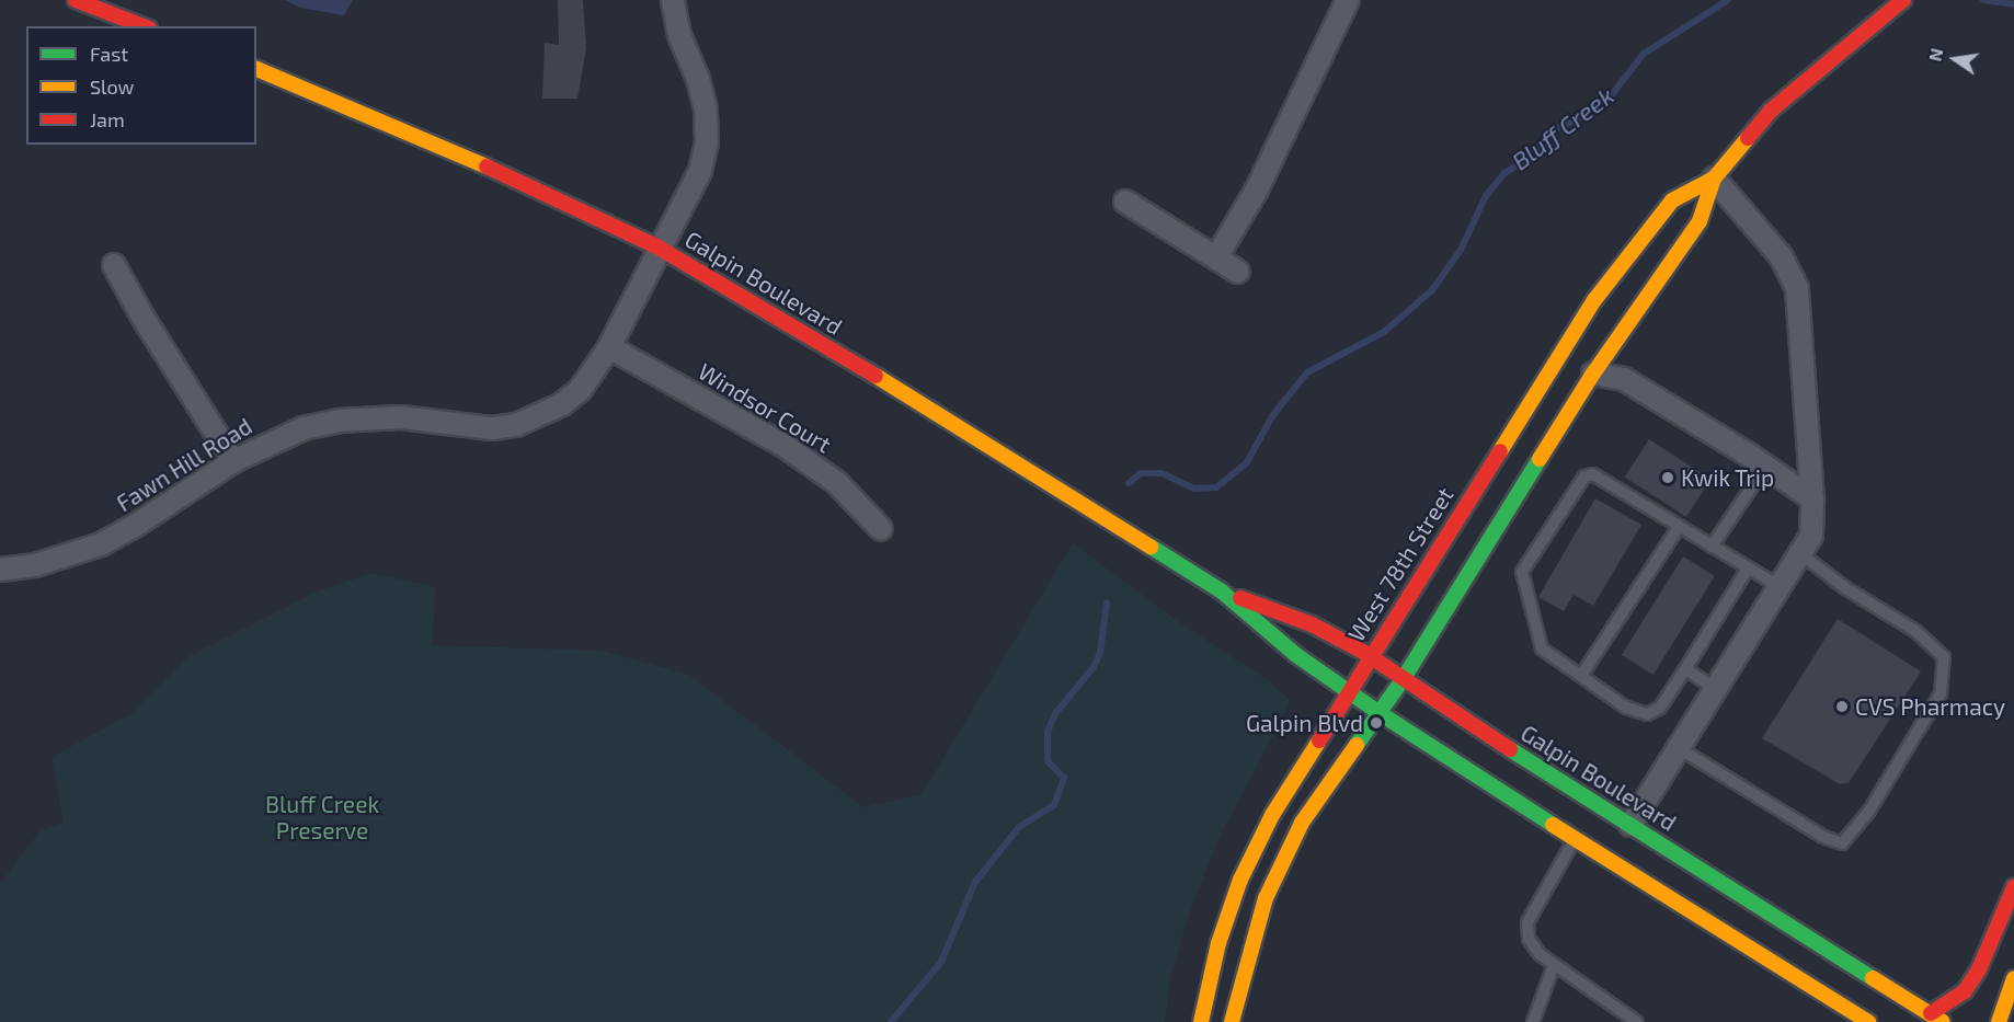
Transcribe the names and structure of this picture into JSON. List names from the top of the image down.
{
  "streets": {
    "street": [
      "Galpin Boulevard",
      "Windsor Court",
      "Fawn Hill Road",
      "West 78th Street"
    ]
  },
  "crossings": [
    ["Galpin Boulevard", "Fawn Hill Road"],
    ["Galpin Boulevard", "West 78th Street"],
    ["Windsor Court", "Fawn Hill Road"]
  ],
  "water": ["Bluff Creek"],
  "parks": ["Bluff Creek Preserve"],
  "places": ["Kwik Trip", "CVS Pharmacy", "Galpin Blvd"],
  "legend": ["Fast", "Slow", "Jam"],
  "north": "left"
}
